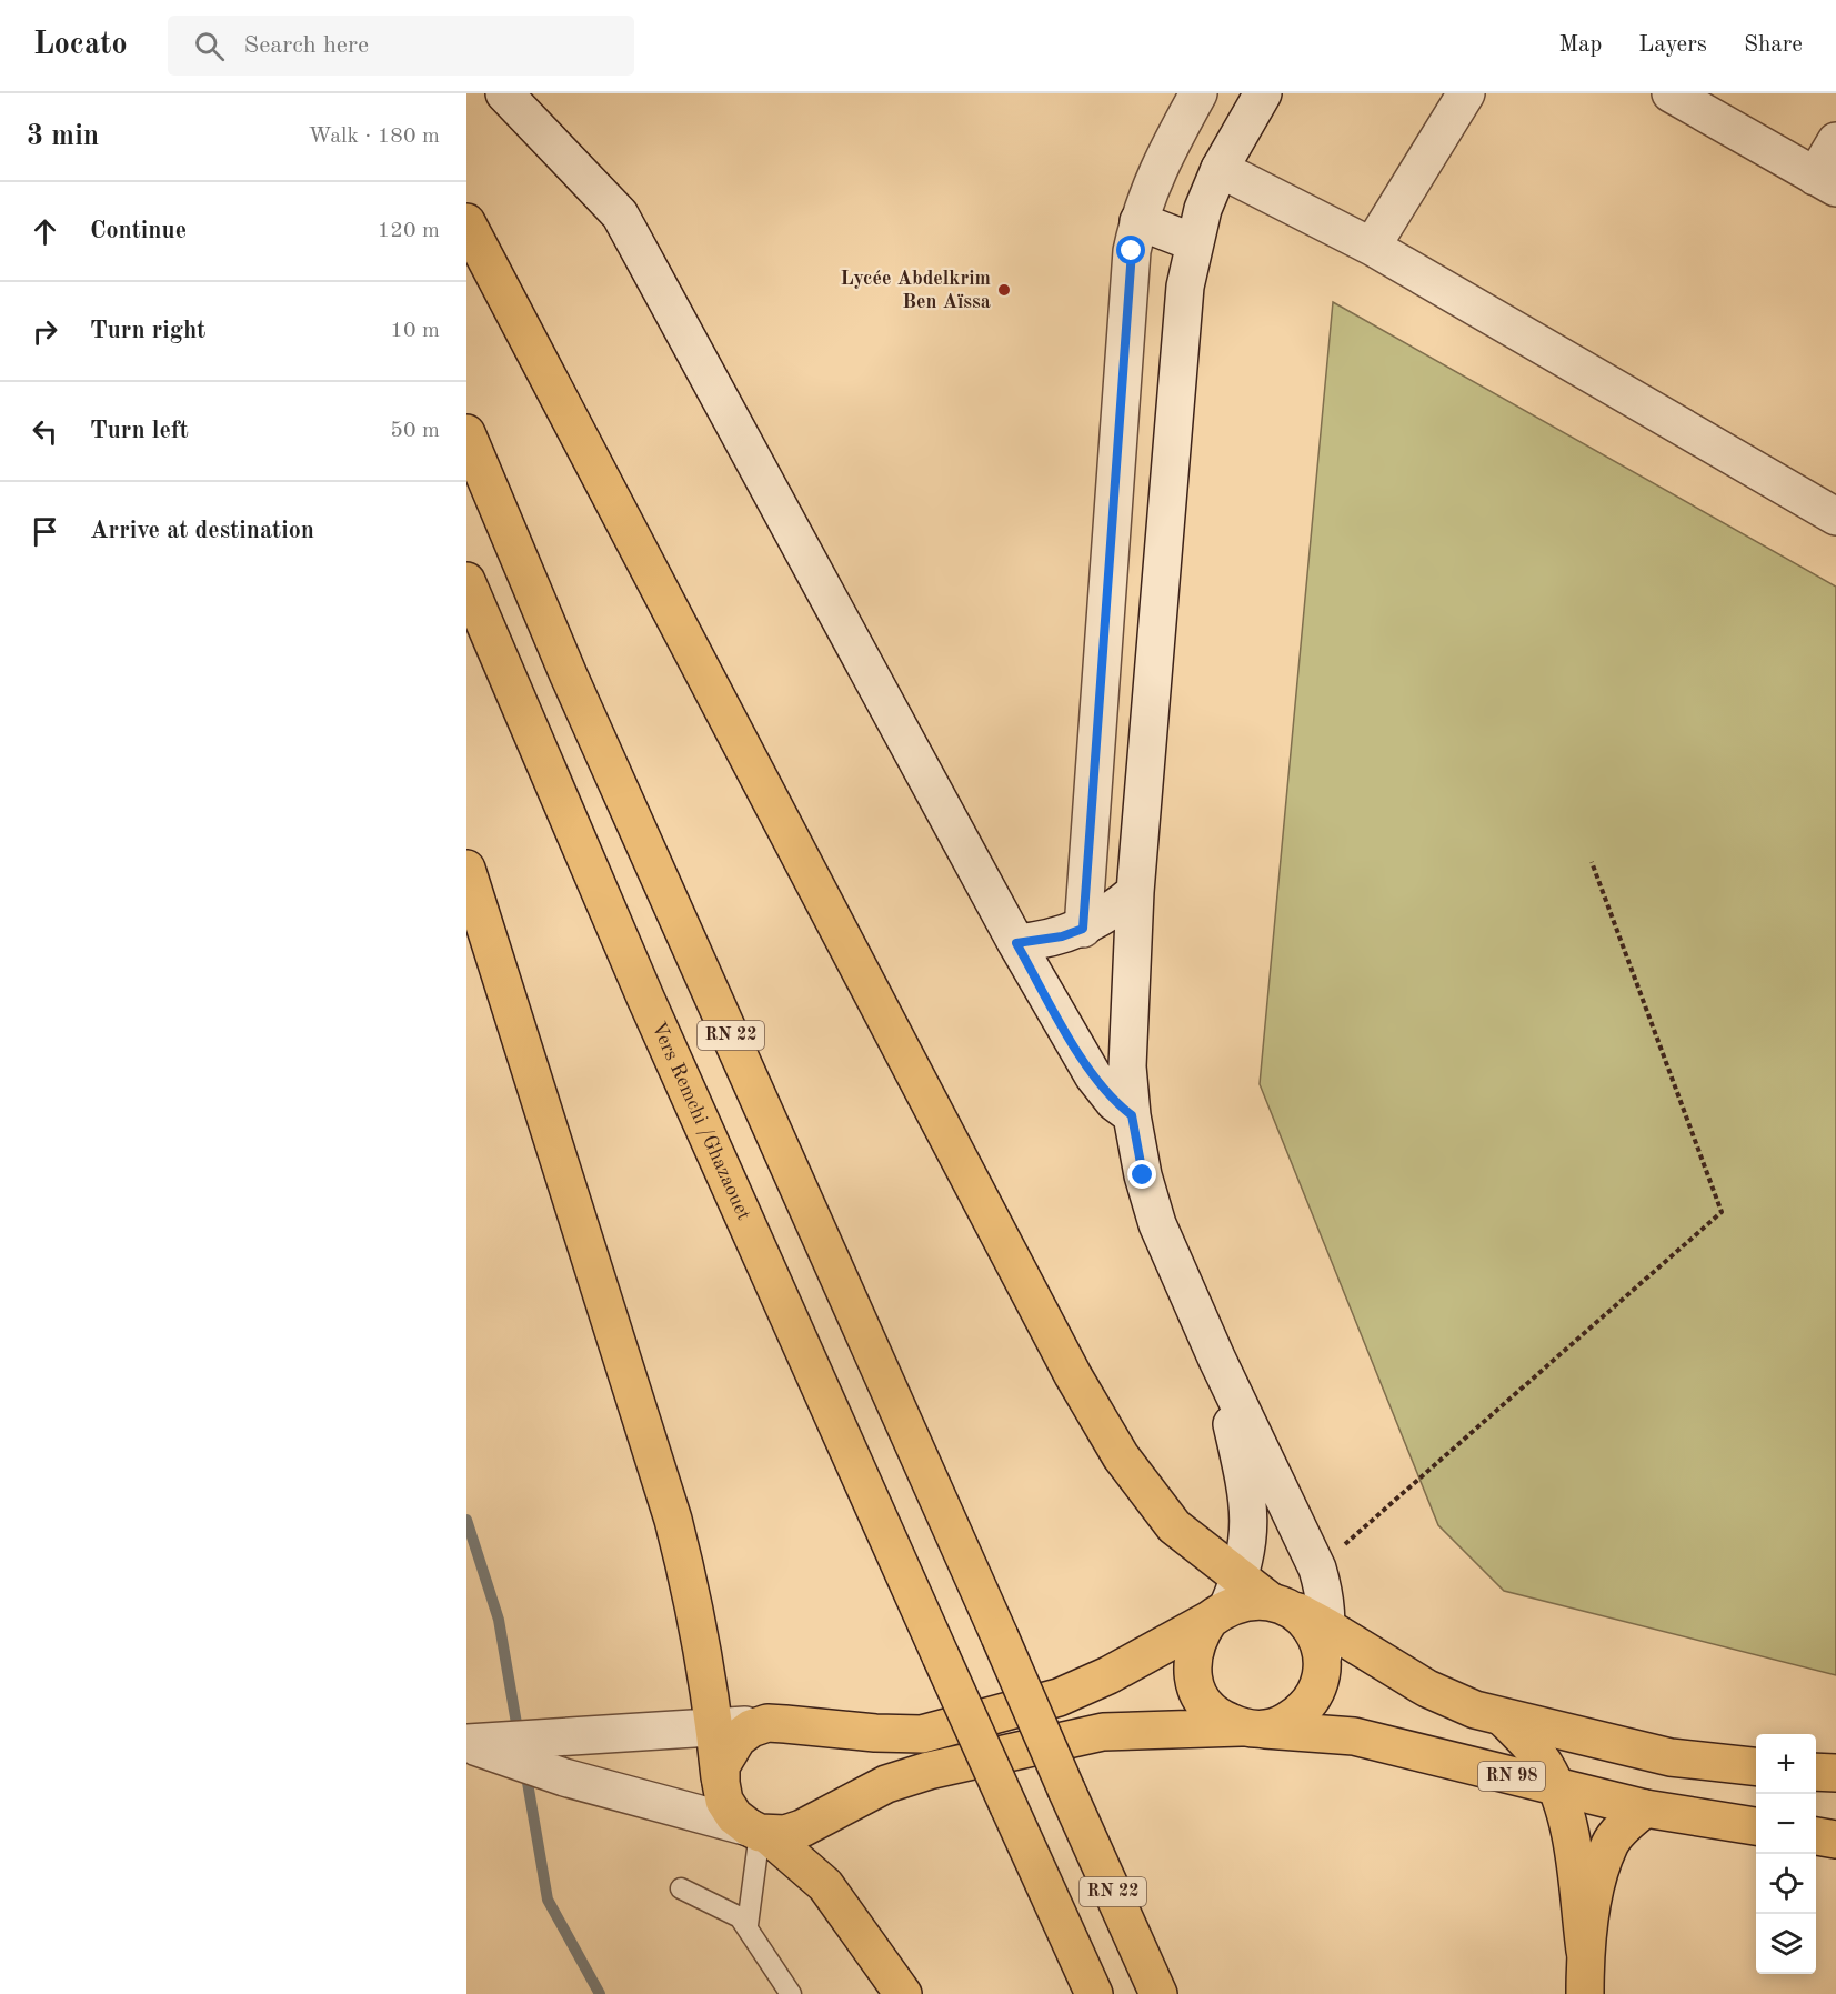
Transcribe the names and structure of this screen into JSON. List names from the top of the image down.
{
  "streets": {
    "highway": ["RN 22", "Vers Remchi /Ghazaouet", "RN 98"]
  },
  "places": ["Lycée Abdelkrim Ben Aïssa"],
  "page": {
    "header": "Locato",
    "search": "Search here",
    "nav": ["Map", "Layers", "Share"],
    "heading": ["3 min", "Walk · 180 m"],
    "list": [
      ["Continue", "120 m"],
      ["Turn right", "10 m"],
      ["Turn left", "50 m"],
      "Arrive at destination"
    ],
    "map_buttons": ["+", "−"]
  }
}
